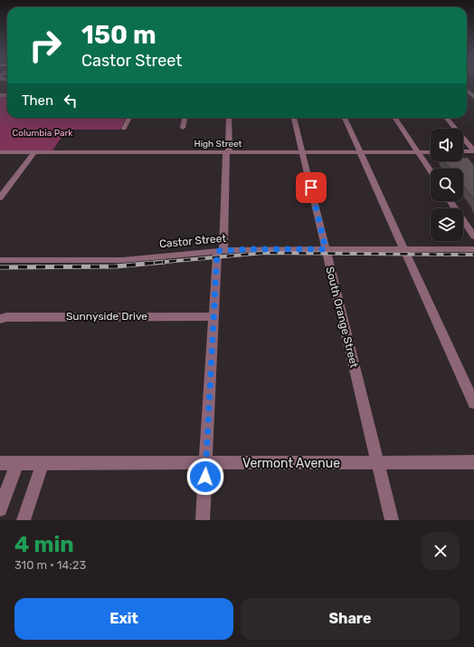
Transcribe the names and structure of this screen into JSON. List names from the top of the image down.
{
  "streets": {
    "street": [
      "High Street",
      "Castor Street",
      "Sunnyside Drive",
      "South Orange Street",
      "Vermont Avenue"
    ]
  },
  "crossings": [
    ["High Street", "South Orange Street"],
    ["Castor Street", "South Orange Street"],
    ["South Orange Street", "Vermont Avenue"]
  ],
  "parks": ["Columbia Park"],
  "page": {
    "turn": ["150 m", "Castor Street"],
    "then": "Then",
    "heading": ["4 min", "310 m · 14:23"],
    "buttons": ["Exit", "Share"]
  }
}
